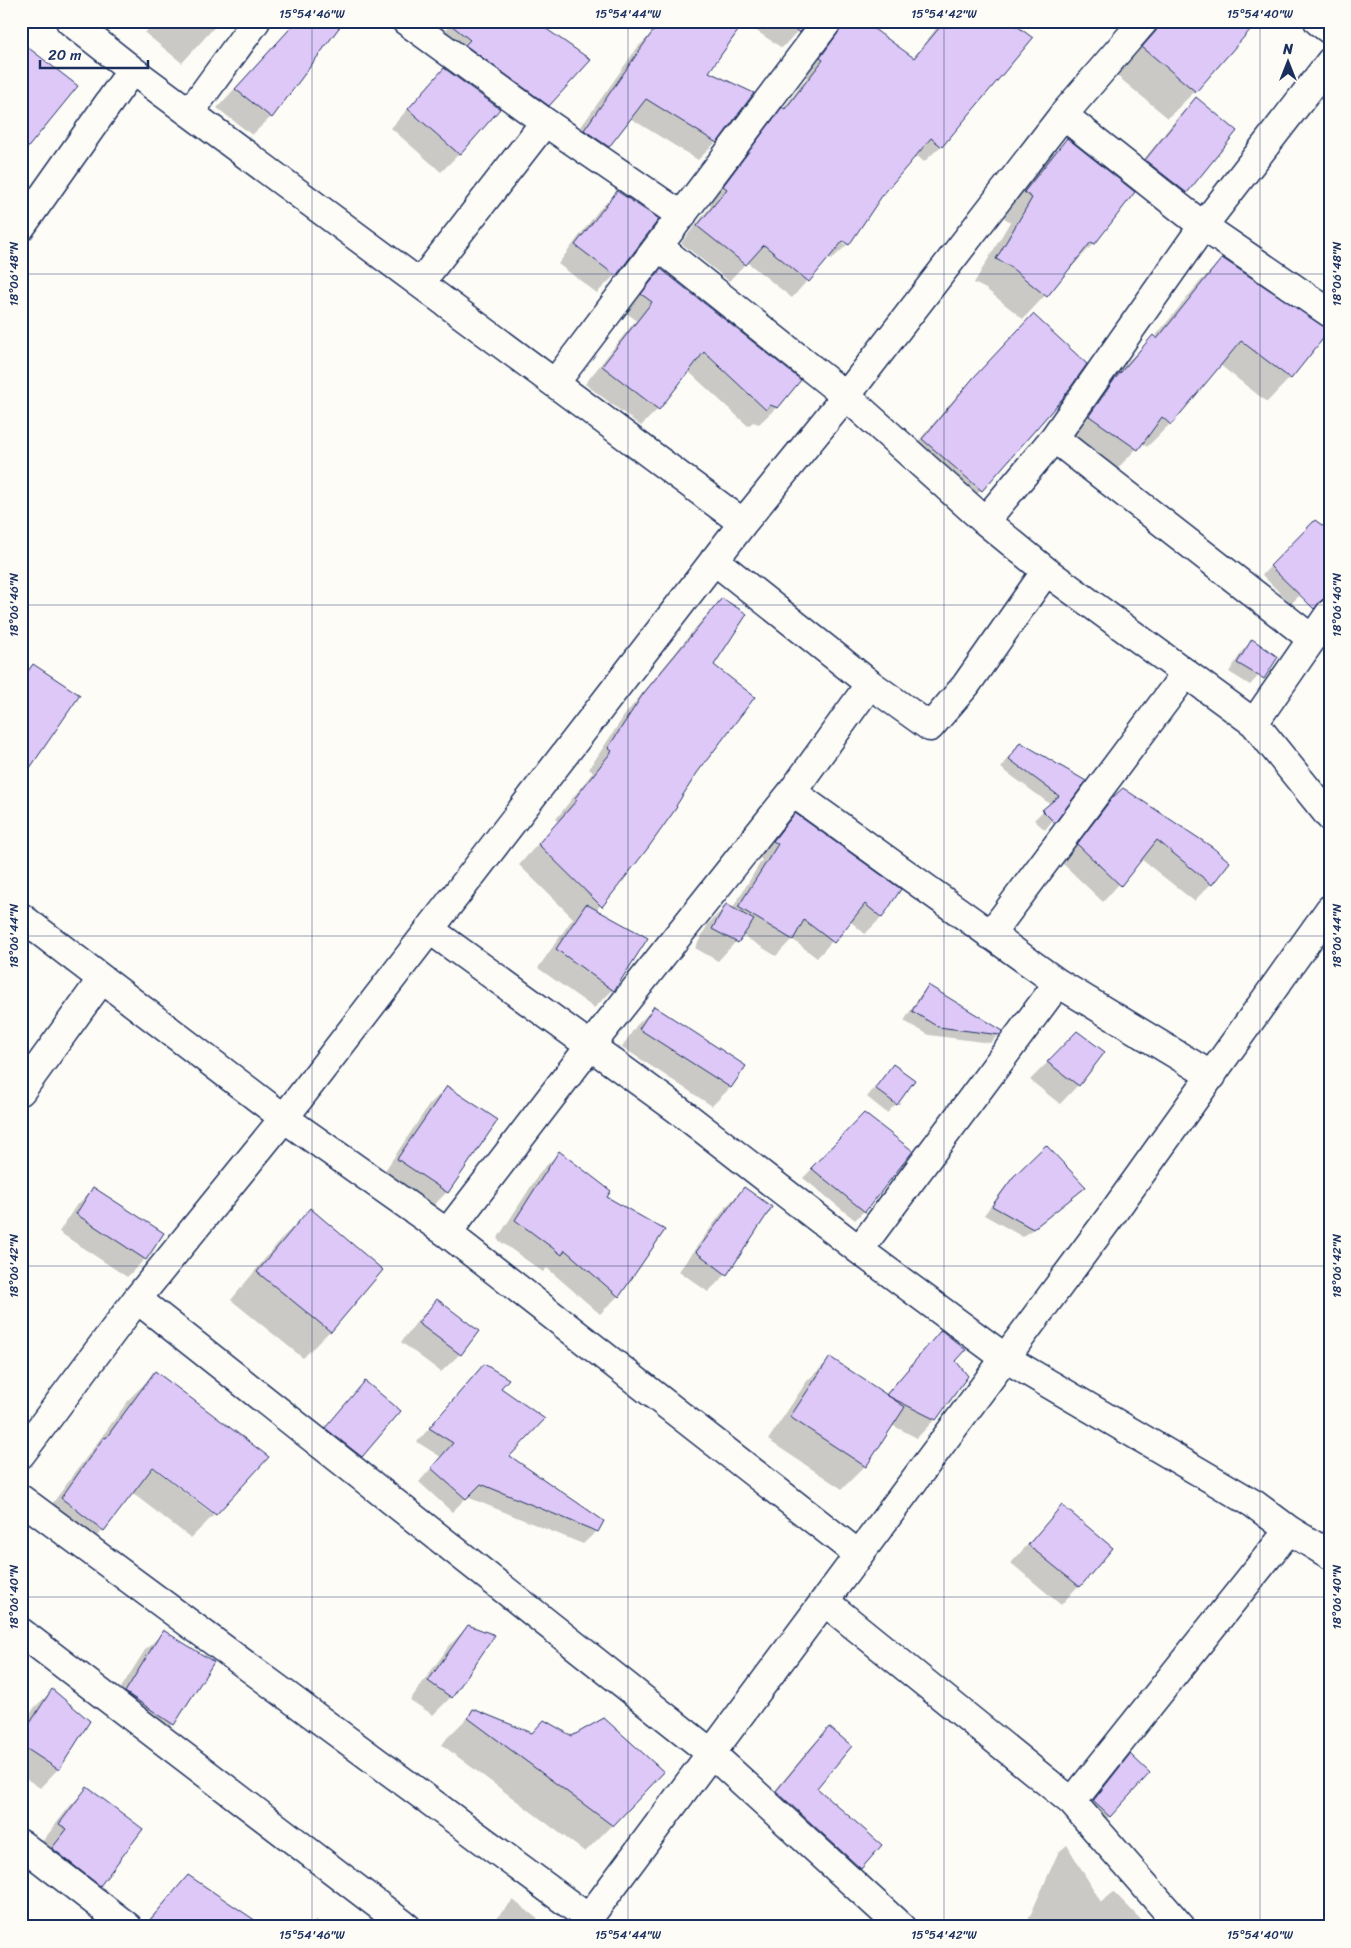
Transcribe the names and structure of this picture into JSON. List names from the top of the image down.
{
  "scale_bar": "20 m",
  "north": "top",
  "coordinates": [
    "15°54'46\"W",
    "15°54'44\"W",
    "15°54'42\"W",
    "15°54'40\"W",
    "18°06'48\"N",
    "18°06'46\"N",
    "18°06'44\"N",
    "18°06'42\"N",
    "18°06'40\"N"
  ]
}
